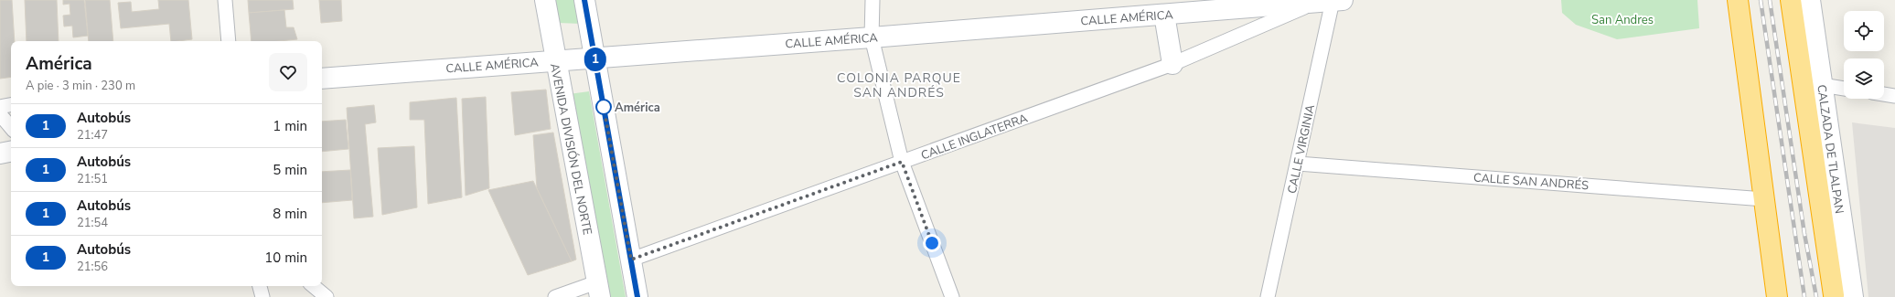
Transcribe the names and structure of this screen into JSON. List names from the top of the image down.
{
  "streets": {
    "highway": ["CALZADA DE TLALPAN"],
    "street": [
      "CALLE AMÉRICA",
      "CALLE INGLATERRA",
      "AVENIDA DIVISIÓN DEL NORTE",
      "CALLE VIRGINIA",
      "CALLE SAN ANDRÉS"
    ]
  },
  "crossings": [
    ["CALLE AMÉRICA", "CALLE INGLATERRA"],
    ["CALLE AMÉRICA", "AVENIDA DIVISIÓN DEL NORTE"],
    ["CALLE AMÉRICA", "CALLE VIRGINIA"],
    ["CALLE INGLATERRA", "CALLE VIRGINIA"],
    ["CALLE VIRGINIA", "CALLE SAN ANDRÉS"]
  ],
  "districts": ["COLONIA PARQUE SAN ANDRÉS"],
  "parks": ["San Andres"],
  "places": ["América"],
  "lines": ["bus line 1"],
  "page": {
    "on_map": "1",
    "heading": ["América", "A pie · 3 min · 230 m"],
    "list": [
      {
        "mark": "1",
        "name": "Autobús",
        "note": "21:47",
        "value": "1 min"
      },
      {
        "mark": "1",
        "name": "Autobús",
        "note": "21:51",
        "value": "5 min"
      },
      {
        "mark": "1",
        "name": "Autobús",
        "note": "21:54",
        "value": "8 min"
      },
      {
        "mark": "1",
        "name": "Autobús",
        "note": "21:56",
        "value": "10 min"
      }
    ]
  }
}
